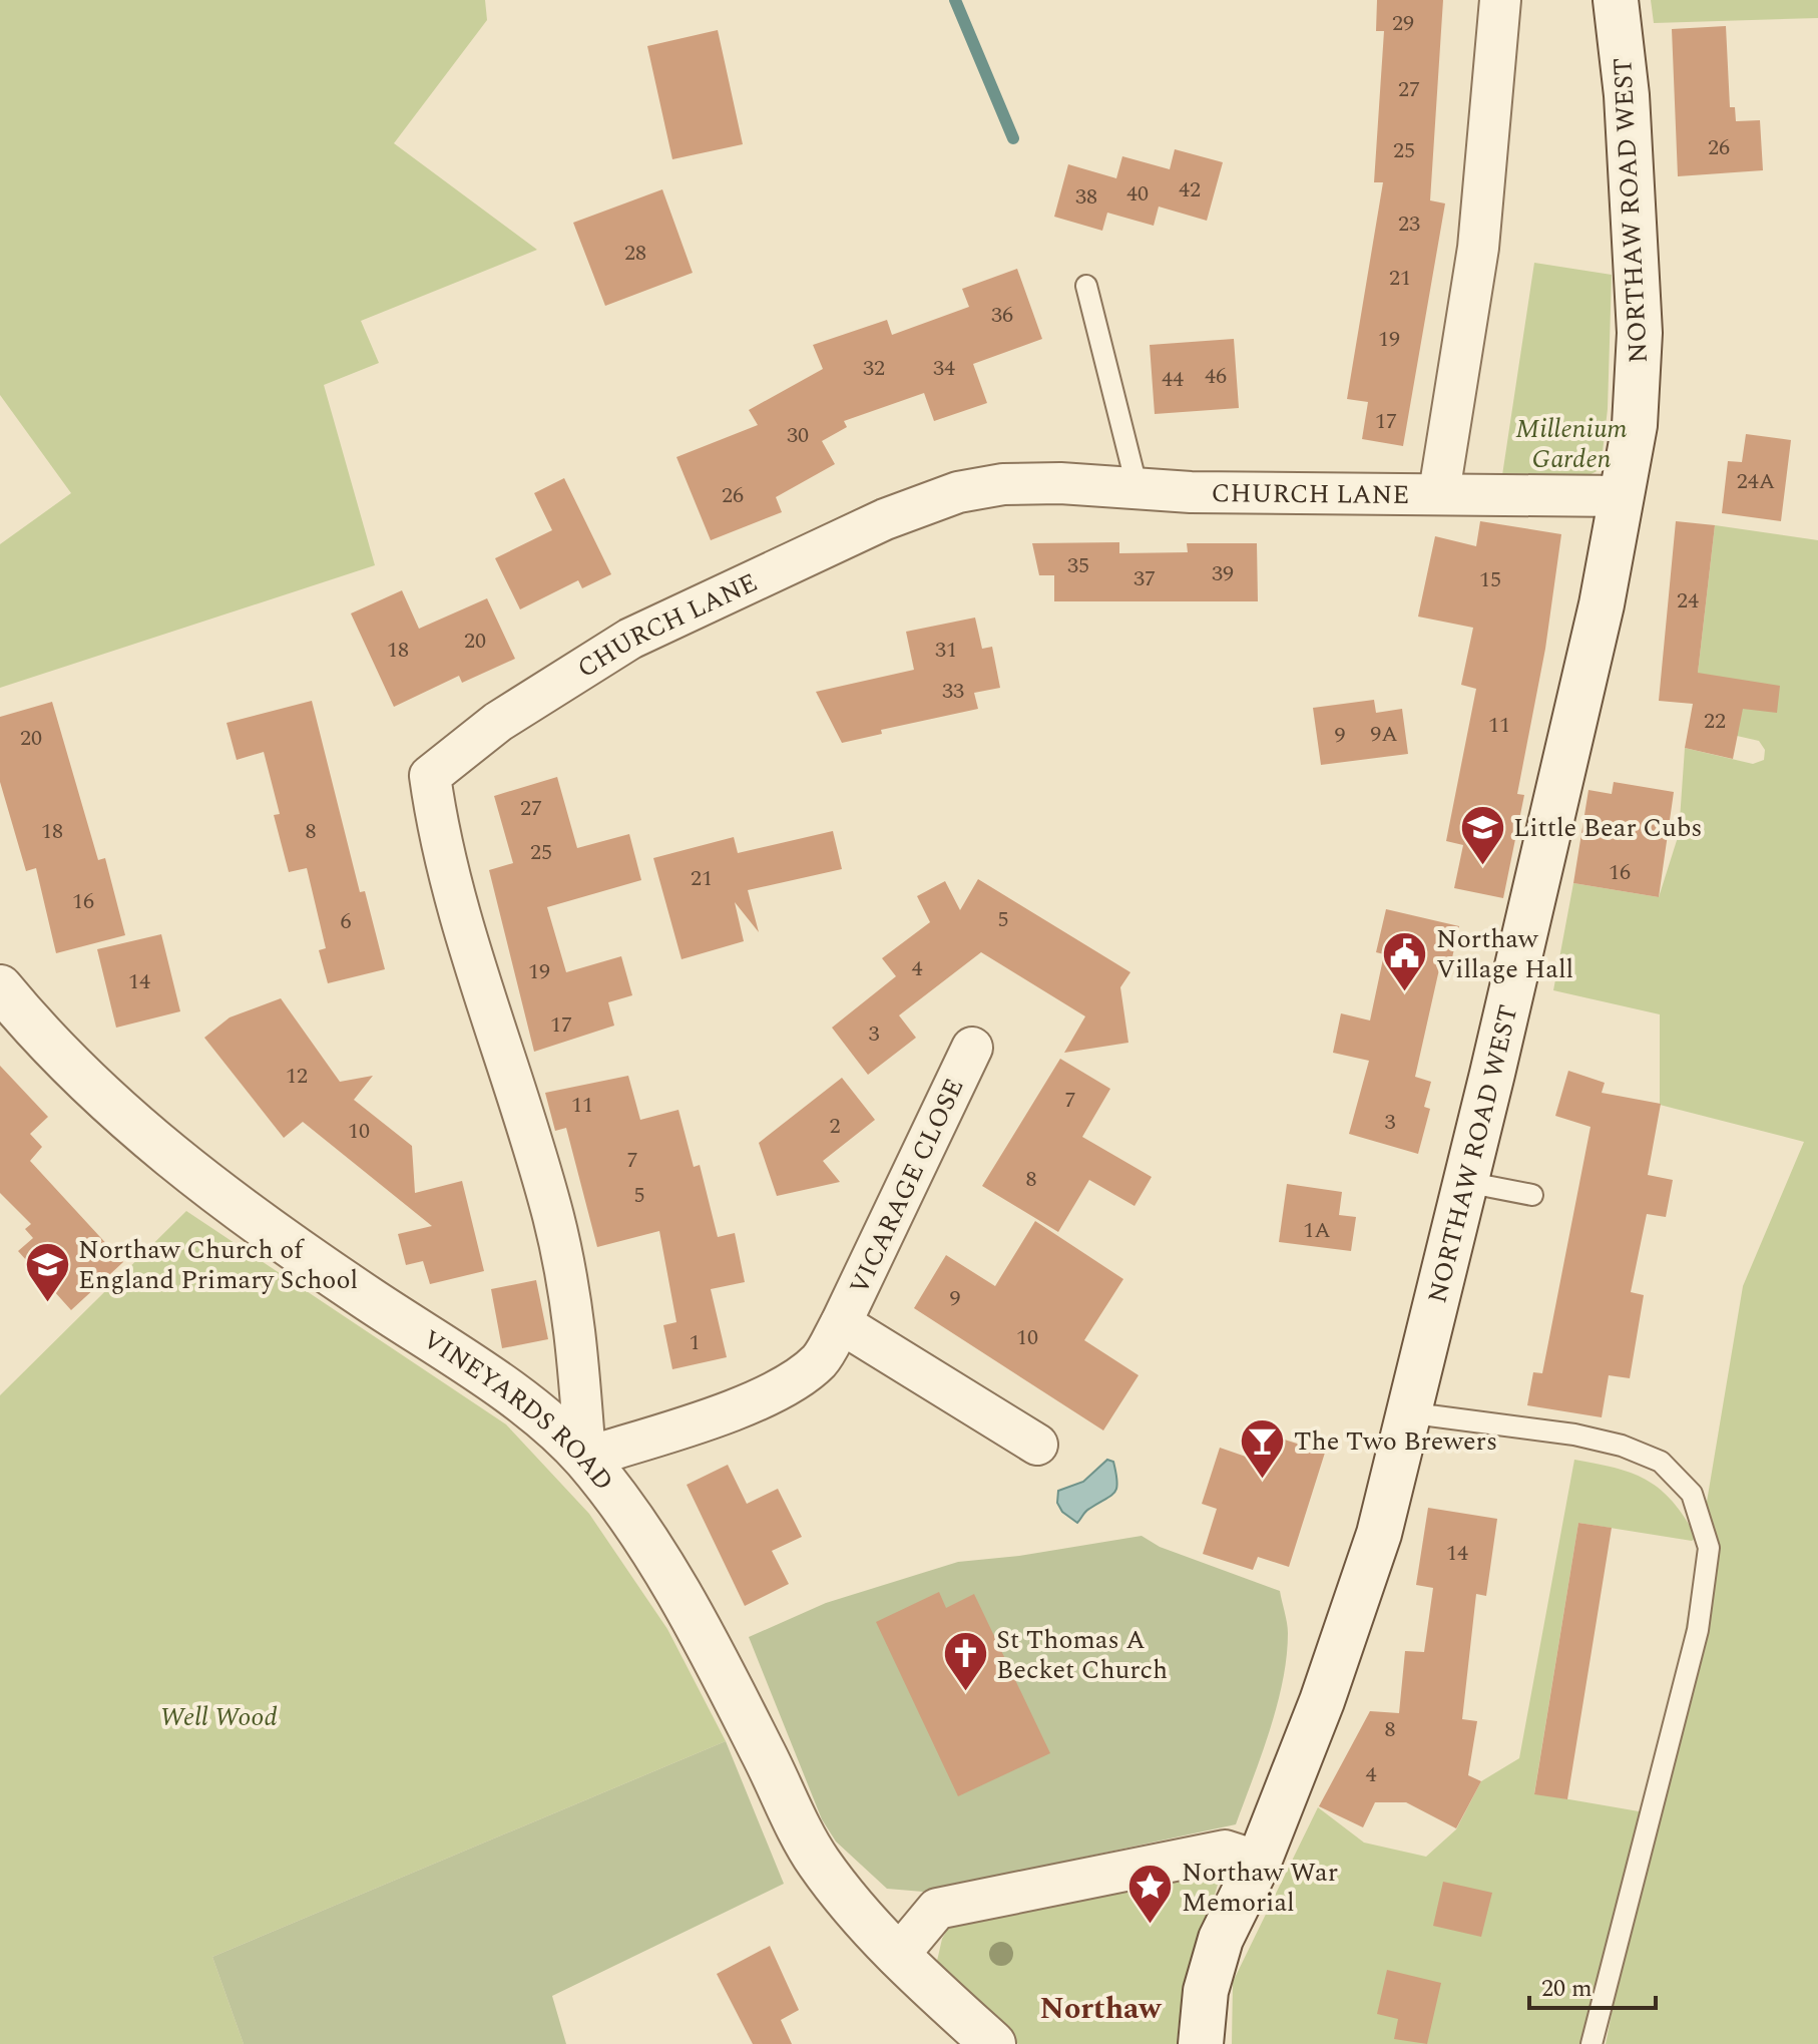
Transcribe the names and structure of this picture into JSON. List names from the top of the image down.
{
  "streets": {
    "main road": ["NORTHAW ROAD WEST", "VINEYARDS ROAD"],
    "street": ["CHURCH LANE", "VICARAGE CLOSE"]
  },
  "crossings": [
    ["NORTHAW ROAD WEST", "CHURCH LANE"],
    ["CHURCH LANE", "VICARAGE CLOSE"],
    ["CHURCH LANE", "VINEYARDS ROAD"],
    ["VICARAGE CLOSE", "VINEYARDS ROAD"]
  ],
  "districts": ["Northaw"],
  "parks": ["Millenium Garden", "Well Wood"],
  "places": {
    "school or university": ["Little Bear Cubs", "Northaw Church of England Primary School"],
    "public building": ["Northaw Village Hall"],
    "bar": ["The Two Brewers"],
    "church": ["St Thomas A Becket Church"],
    "place": ["Northaw War Memorial"]
  },
  "house_numbers": [
    "29",
    "27",
    "26",
    "25",
    "42",
    "40",
    "38",
    "23",
    "28",
    "21",
    "36",
    "19",
    "32",
    "34",
    "46",
    "44",
    "17",
    "30",
    "24A",
    "26",
    "35",
    "39",
    "37",
    "15",
    "24",
    "20",
    "18",
    "31",
    "33",
    "22",
    "11",
    "9A",
    "9",
    "20",
    "27",
    "18",
    "8",
    "25",
    "16",
    "21",
    "16",
    "5",
    "6",
    "4",
    "19",
    "14",
    "17",
    "3",
    "12",
    "7",
    "11",
    "3",
    "2",
    "10",
    "7",
    "8",
    "5",
    "1A",
    "9",
    "10",
    "1",
    "14",
    "8",
    "4"
  ],
  "scale_bar": "20 m"
}
